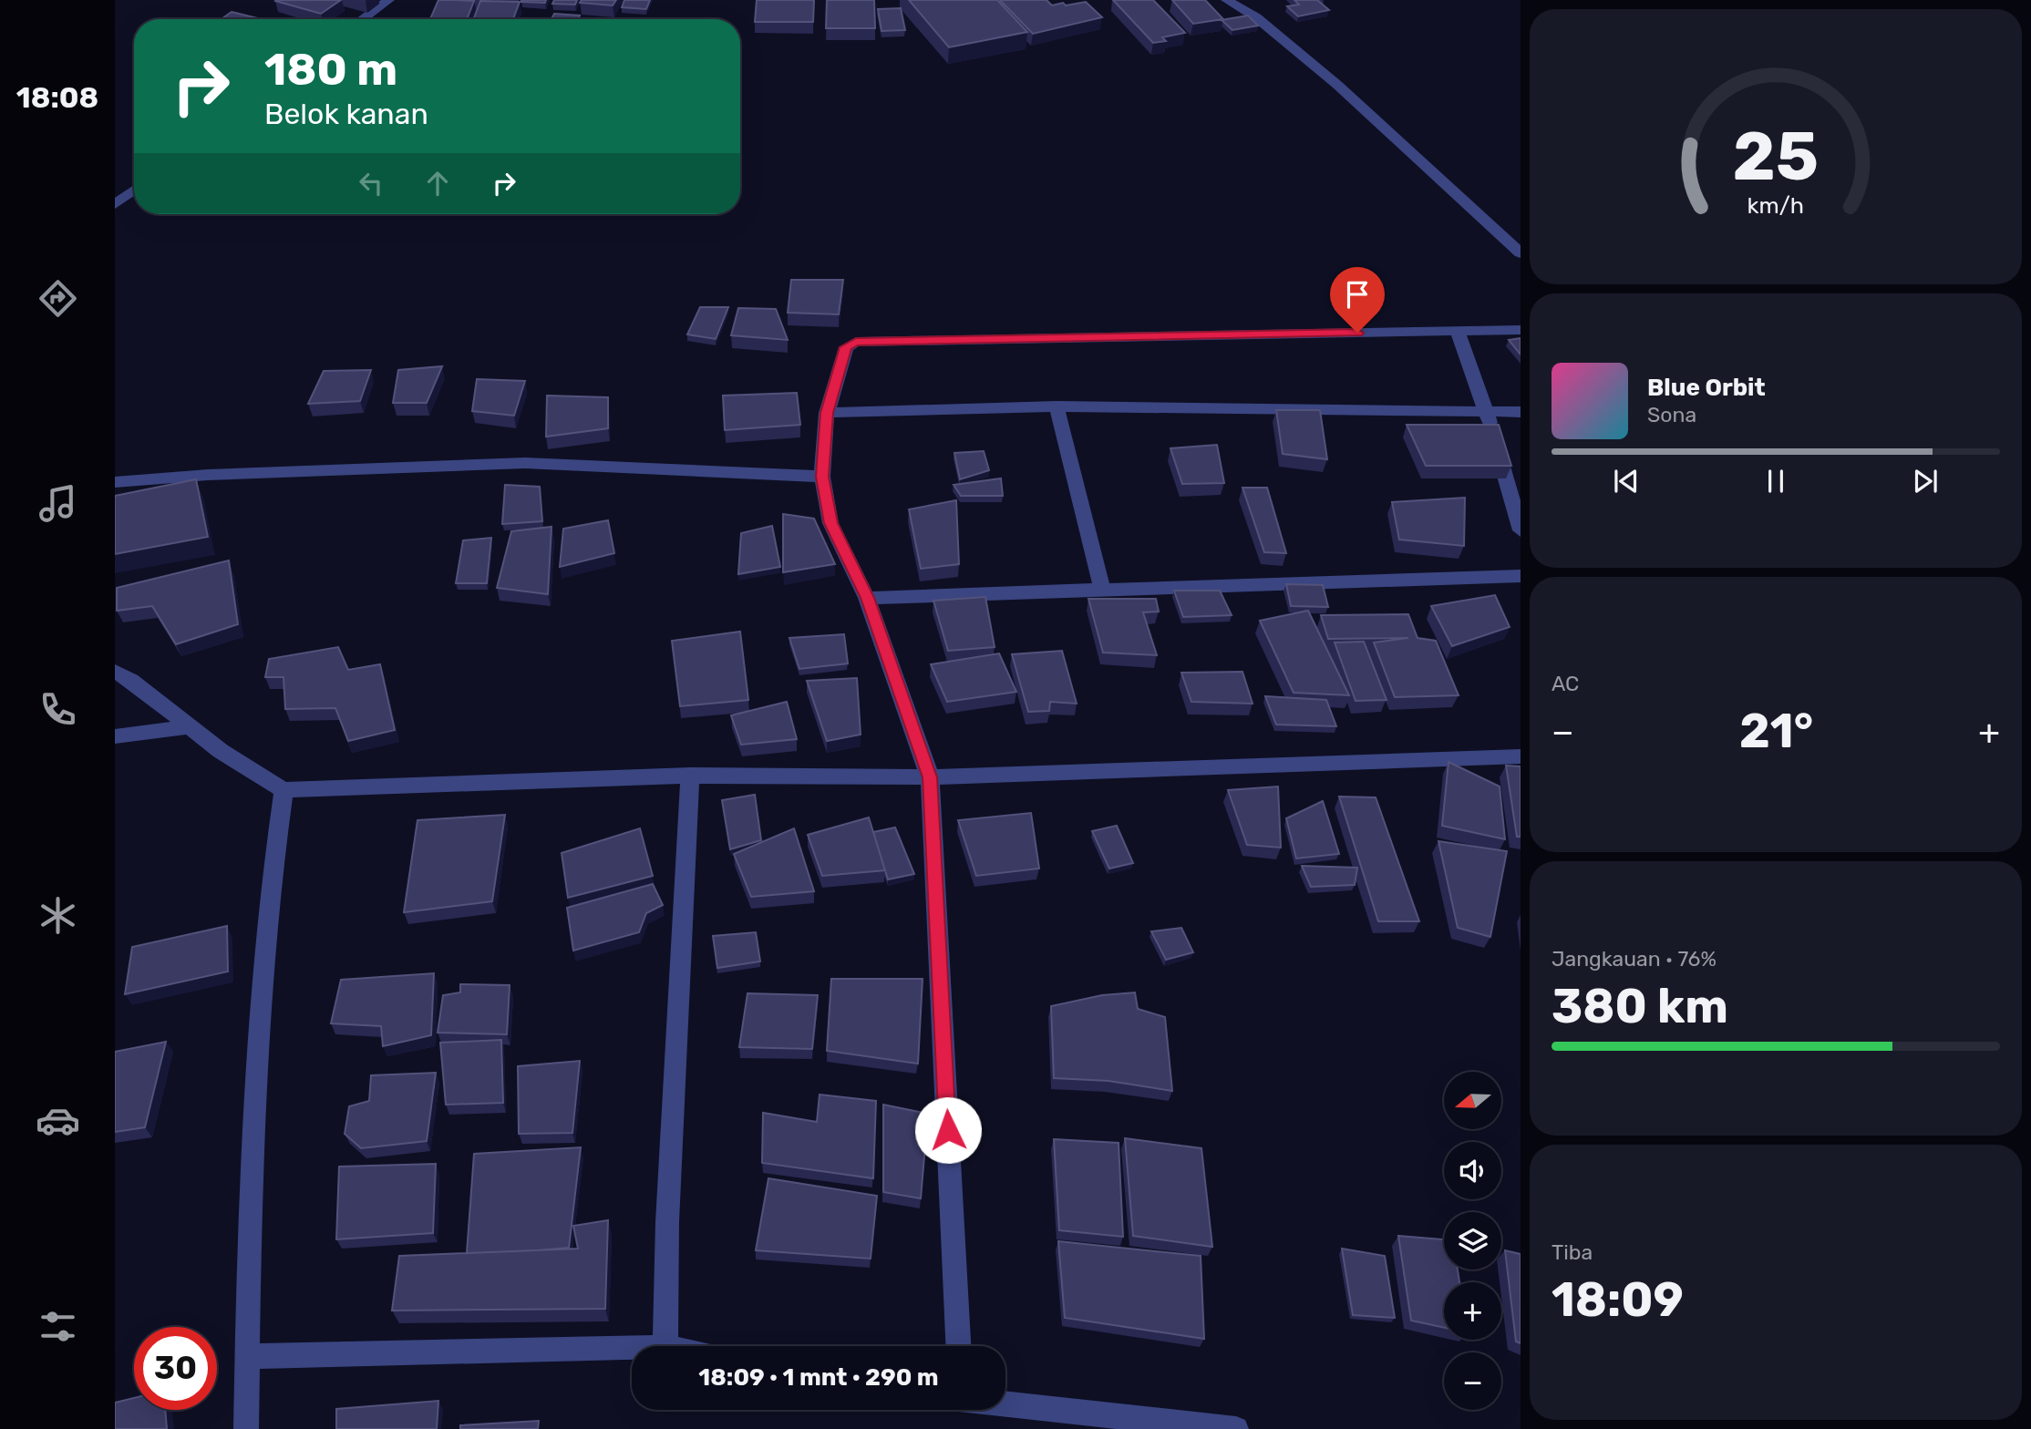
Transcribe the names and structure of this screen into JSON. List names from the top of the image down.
{
  "north": "left",
  "page": {
    "tabs": "18:08",
    "turn": ["180 m", "Belok kanan"],
    "song": ["Blue Orbit", "Sona"],
    "tile": [
      "AC",
      ["Jangkauan · 76%", "380 km"],
      ["Tiba", "18:09"]
    ],
    "heat": ["−", "21°", "+"],
    "map_buttons": ["+", "−"],
    "limit": "30",
    "trip": "18:09 · 1 mnt · 290 m",
    "gauge": ["25", "km/h"]
  }
}
